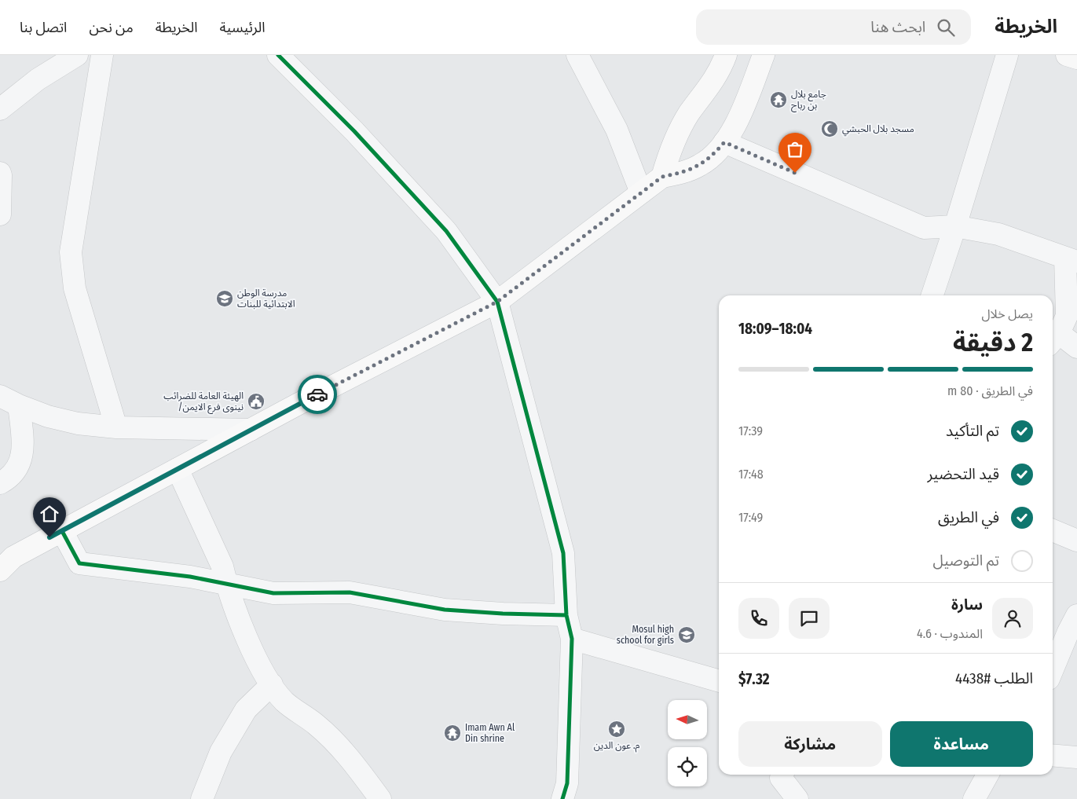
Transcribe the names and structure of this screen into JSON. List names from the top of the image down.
{
  "places": {
    "temple": ["جامع بلال بن رباح", "Imam Awn Al Din shrine"],
    "mosque": ["مسجد بلال الحبشي"],
    "school or university": ["مدرسة الوطن الابتدائية للبنات", "Mosul high school for girls"],
    "public building": ["الهيئة العامة للضرائب /نينوى فرع الايمن"],
    "place": ["م. عون الدين"]
  },
  "north": "left",
  "page": {
    "header": "الخريطة",
    "search": "ابحث هنا",
    "nav": [
      "الرئيسية",
      "الخريطة",
      "من نحن",
      "اتصل بنا"
    ],
    "heading": ["2 دقيقة", "يصل خلال", "18:04–18:09"],
    "panel": [
      "سارة",
      "المندوب · 4.6",
      "الطلب #4438",
      "$7.32"
    ],
    "bar": "في الطريق · 80 m",
    "list": [
      ["تم التأكيد", "17:39"],
      ["قيد التحضير", "17:48"],
      ["في الطريق", "17:49"],
      "تم التوصيل"
    ],
    "buttons": ["مساعدة", "مشاركة"]
  }
}
